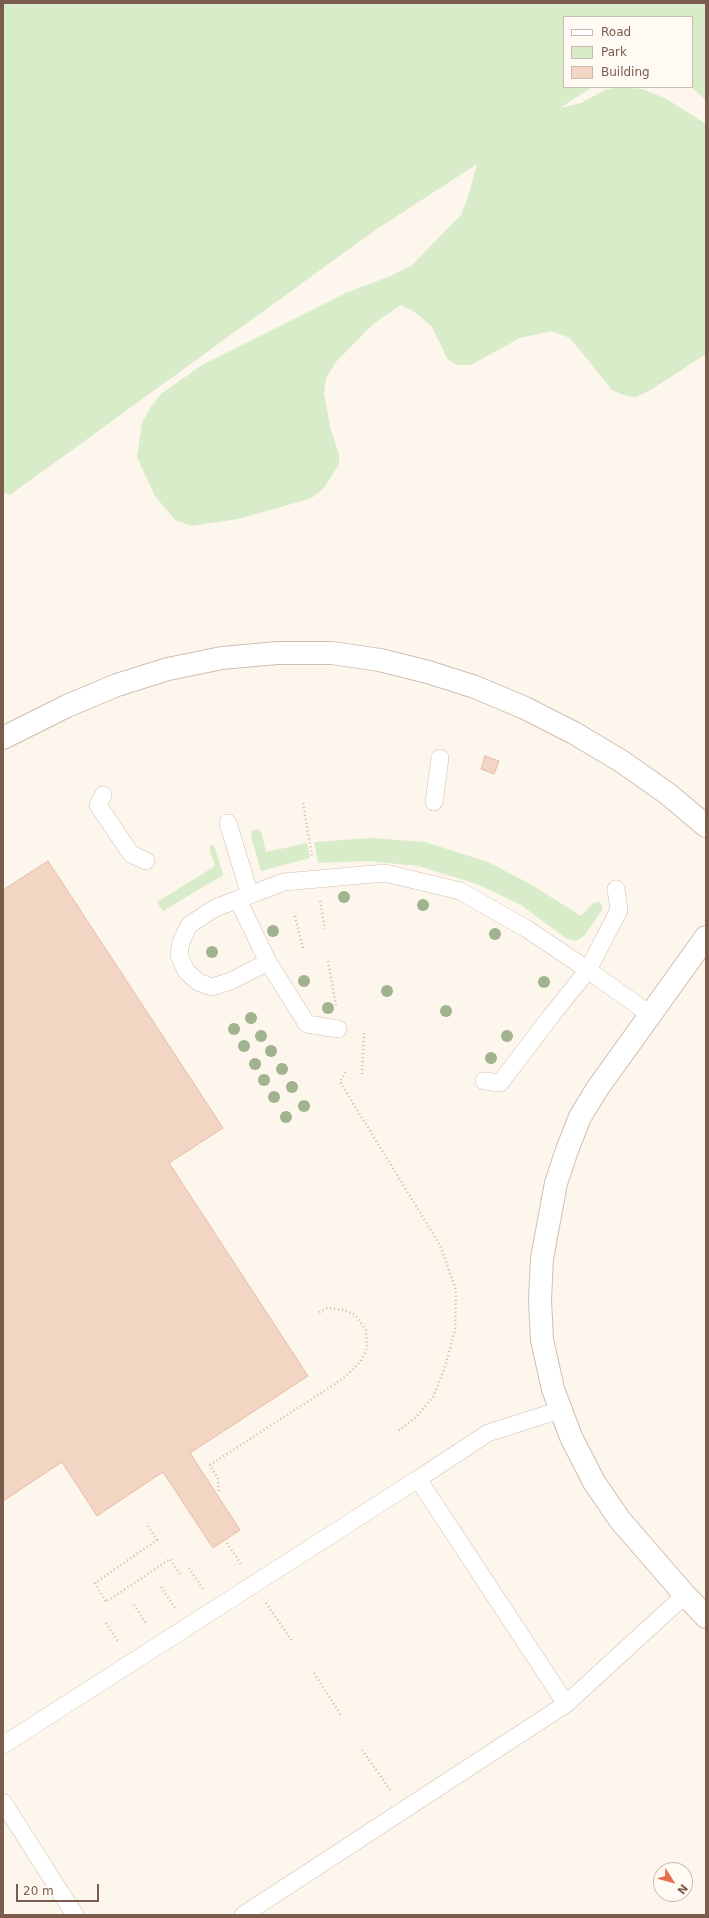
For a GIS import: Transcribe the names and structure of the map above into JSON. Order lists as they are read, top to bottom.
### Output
{
  "legend": ["Road", "Park", "Building"],
  "scale_bar": "20 m",
  "north": "bottom right"
}
